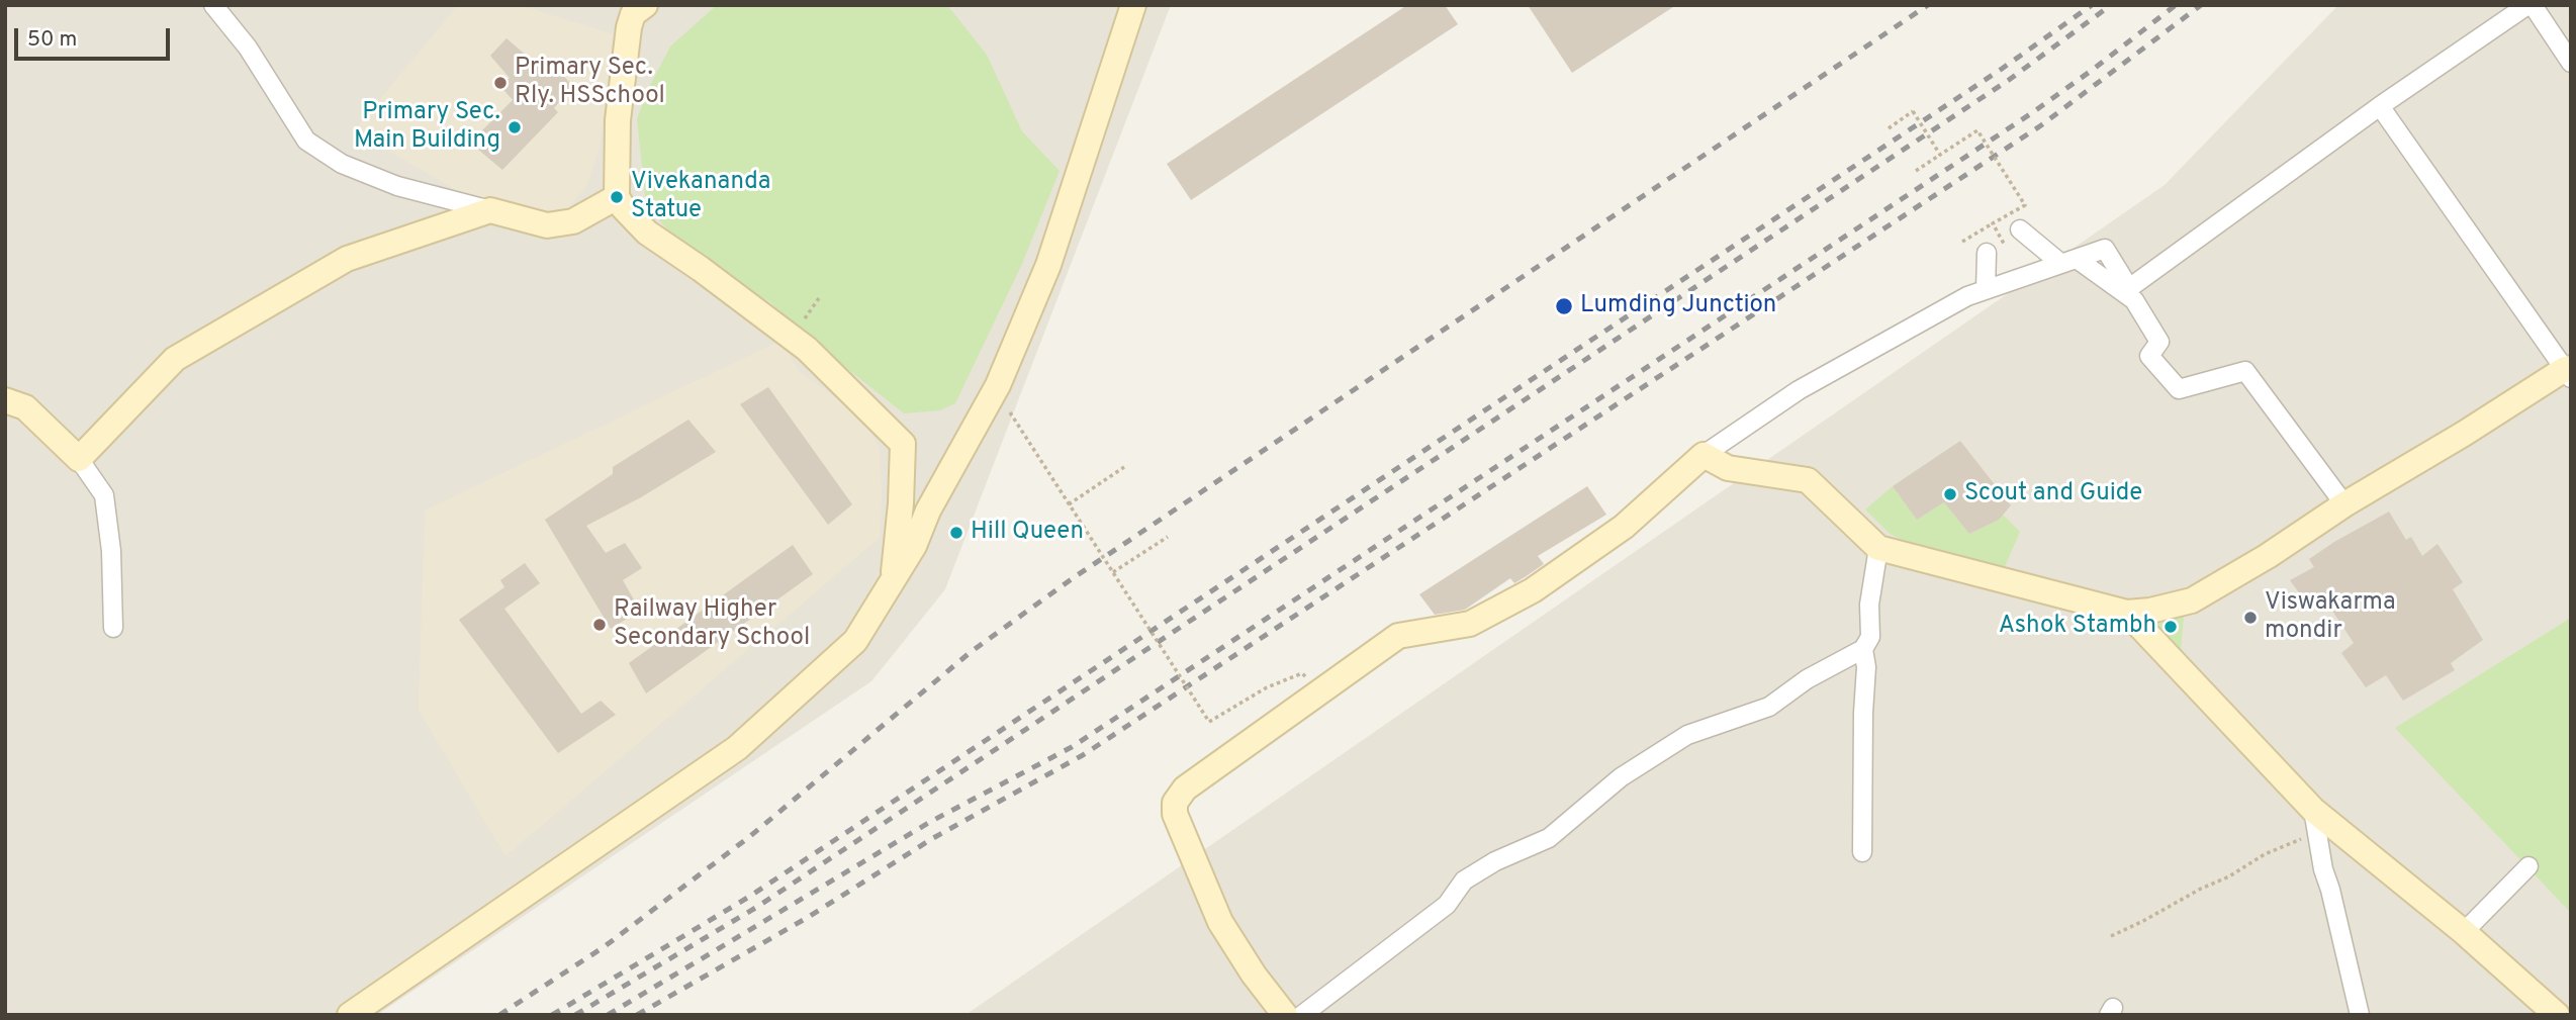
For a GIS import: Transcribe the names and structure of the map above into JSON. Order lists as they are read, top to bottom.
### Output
{
  "places": [
    "Primary Sec. Rly. HSSchool",
    "Primary Sec. Main Building",
    "Vivekananda Statue",
    "Lumding Junction",
    "Scout and Guide",
    "Hill Queen",
    "Viswakarma mondir",
    "Railway Higher Secondary School",
    "Ashok Stambh"
  ],
  "scale_bar": "50 m"
}
